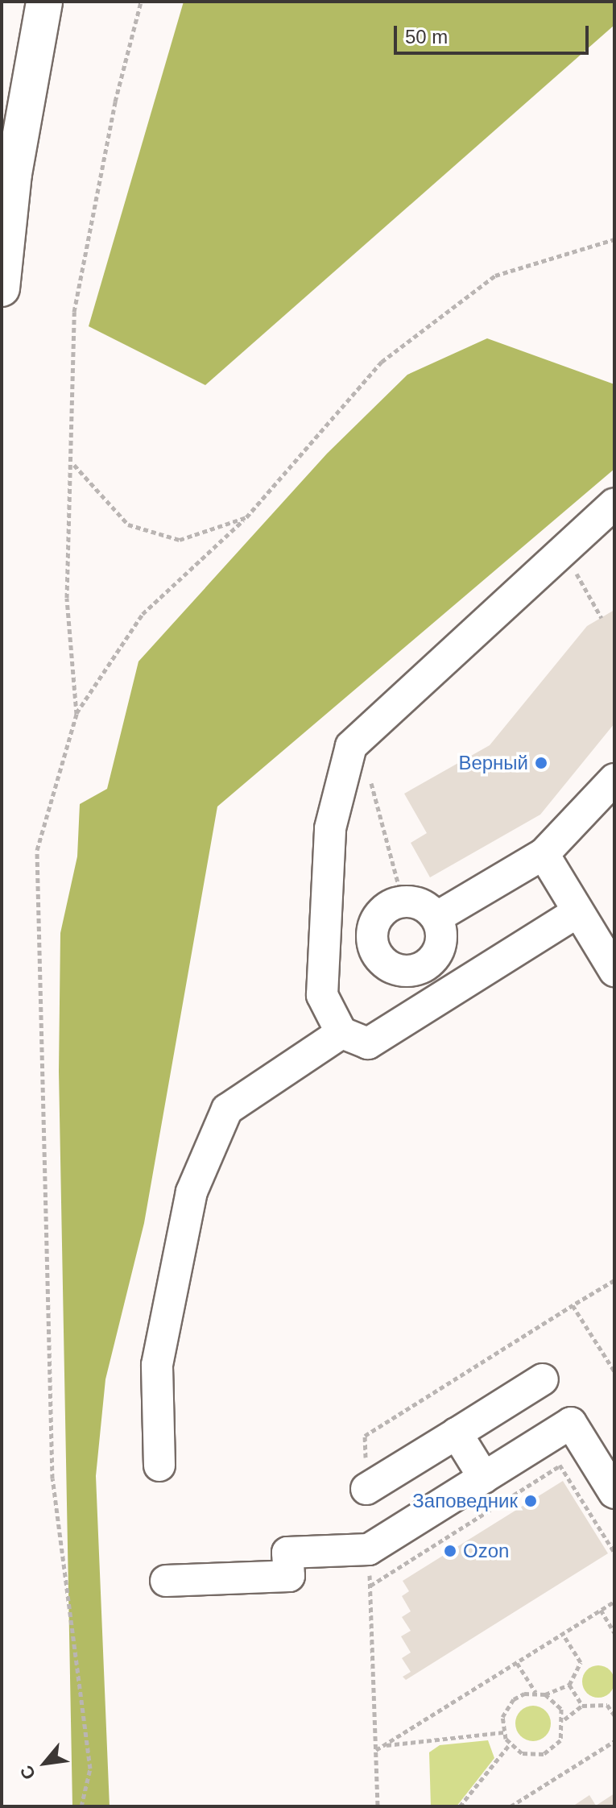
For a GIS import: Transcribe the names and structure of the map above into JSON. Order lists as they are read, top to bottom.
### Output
{
  "places": ["Верный", "Заповедник", "Ozon"],
  "scale_bar": "50 m",
  "north": "bottom left"
}
